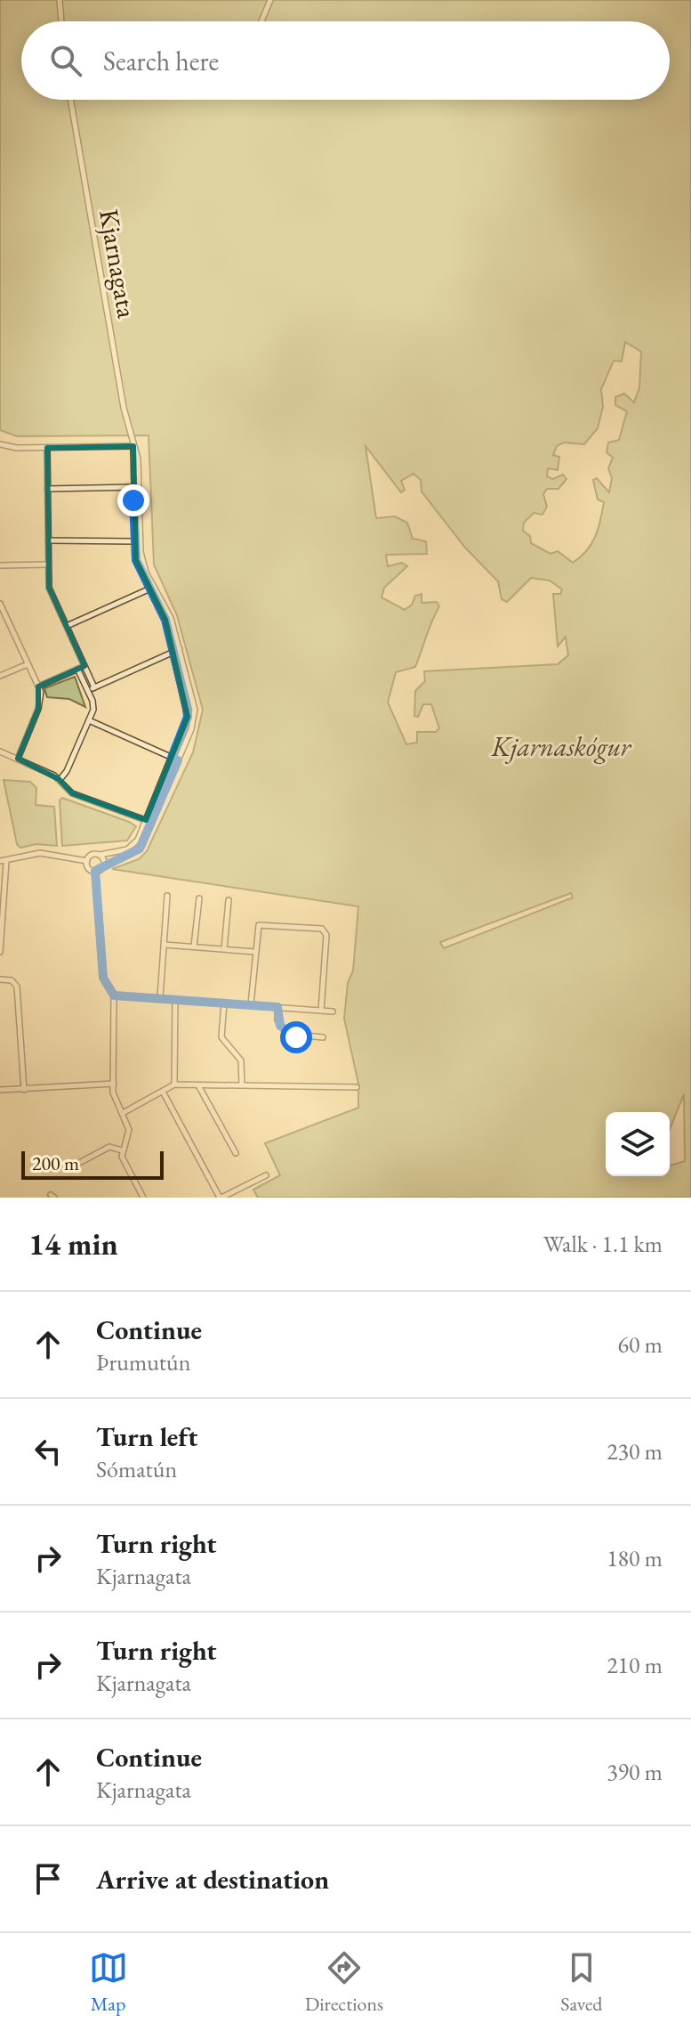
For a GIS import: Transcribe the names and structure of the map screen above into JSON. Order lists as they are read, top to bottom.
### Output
{
  "streets": {
    "street": ["Kjarnagata"]
  },
  "parks": ["Kjarnaskógur"],
  "scale_bar": "200 m",
  "page": {
    "search": "Search here",
    "scale": "200 m",
    "heading": ["14 min", "Walk · 1.1 km"],
    "list": [
      ["Continue", "Þrumutún", "60 m"],
      ["Turn left", "Sómatún", "230 m"],
      ["Turn right", "Kjarnagata", "180 m"],
      ["Turn right", "Kjarnagata", "210 m"],
      ["Continue", "Kjarnagata", "390 m"],
      "Arrive at destination"
    ],
    "nav": ["Map", "Directions", "Saved"]
  }
}
